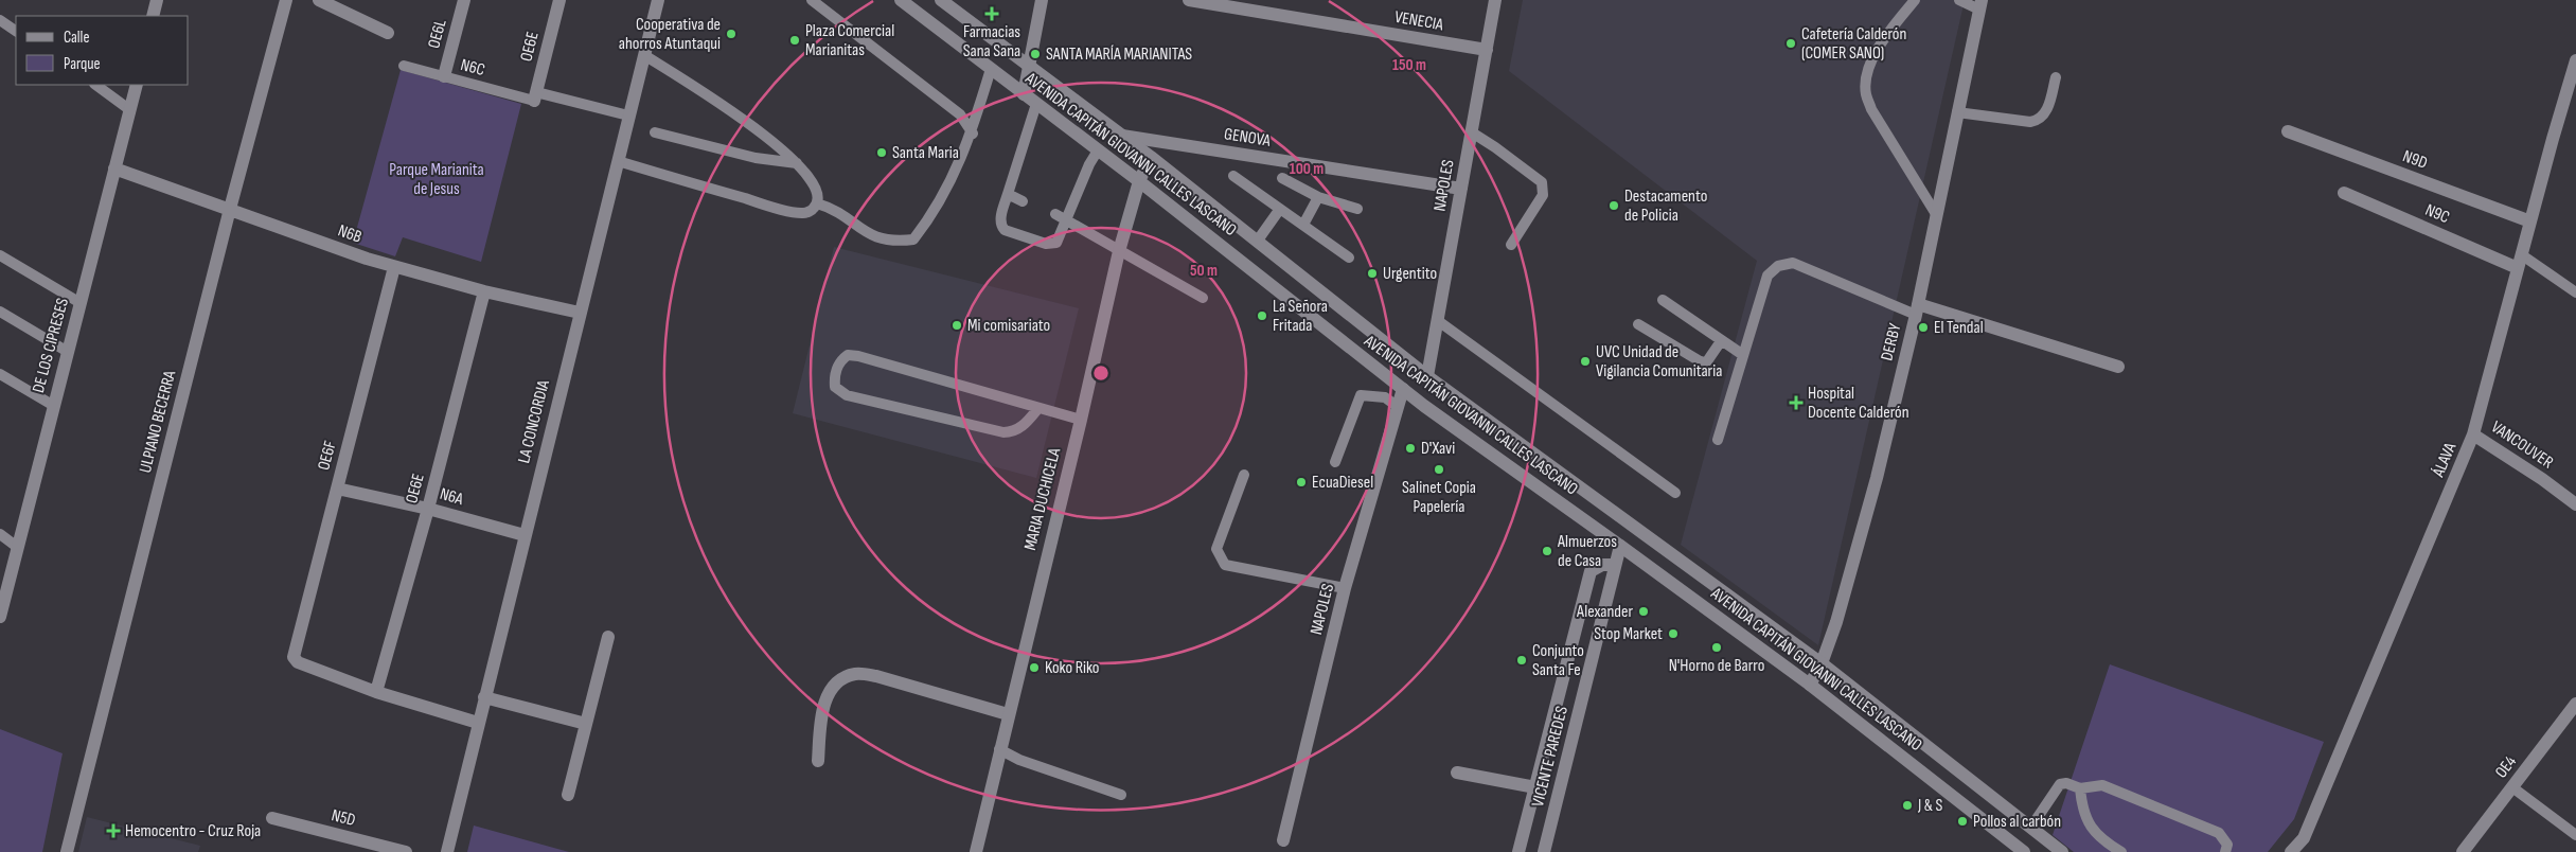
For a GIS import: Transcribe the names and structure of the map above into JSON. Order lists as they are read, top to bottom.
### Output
{
  "streets": {
    "street": [
      "VENECIA",
      "OE6L",
      "OE6E",
      "GENOVA",
      "AVENIDA CAPITÁN GIOVANNI CALLES LASCANO",
      "N9D",
      "NAPOLES",
      "N9C",
      "N6B",
      "DERBY",
      "DE LOS CIPRESES",
      "ULPIANO BECERRA",
      "LA CONCORDIA",
      "VANCOUVER",
      "OE6F",
      "ÁLAVA",
      "N6A",
      "MARIA DUCHICELA",
      "VICENTE PAREDES",
      "OE4",
      "N5D"
    ],
    "lane": ["N6C"]
  },
  "crossings": [
    ["VENECIA", "NAPOLES"],
    ["OE6L", "N6C"],
    ["OE6E", "N6C"],
    ["OE6E", "N6B"],
    ["OE6E", "OE6F"],
    ["OE6E", "N6A"],
    ["N6C", "LA CONCORDIA"],
    ["GENOVA", "AVENIDA CAPITÁN GIOVANNI CALLES LASCANO"],
    ["GENOVA", "NAPOLES"],
    ["AVENIDA CAPITÁN GIOVANNI CALLES LASCANO", "NAPOLES"],
    ["AVENIDA CAPITÁN GIOVANNI CALLES LASCANO", "DERBY"],
    ["AVENIDA CAPITÁN GIOVANNI CALLES LASCANO", "MARIA DUCHICELA"],
    ["AVENIDA CAPITÁN GIOVANNI CALLES LASCANO", "VICENTE PAREDES"],
    ["N9D", "ÁLAVA"],
    ["N9C", "ÁLAVA"],
    ["N6B", "DE LOS CIPRESES"],
    ["N6B", "ULPIANO BECERRA"],
    ["N6B", "LA CONCORDIA"],
    ["N6B", "OE6F"],
    ["LA CONCORDIA", "N6A"],
    ["VANCOUVER", "ÁLAVA"],
    ["OE6F", "N6A"]
  ],
  "parks": ["Parque Marianita de Jesus"],
  "places": {
    "health": ["Farmacias Sana Sana", "Hospital Docente Calderón", "Hemocentro - Cruz Roja"],
    "other": [
      "Cooperativa de ahorros Atuntaqui",
      "Plaza Comercial Marianitas",
      "Cafetería Calderón (COMER SANO)",
      "SANTA MARÍA MARIANITAS",
      "Santa Maria",
      "Destacamento de Policia",
      "Urgentito",
      "La Señora Fritada",
      "Mi comisariato",
      "El Tendal",
      "UVC Unidad de Vigilancia Comunitaria",
      "D'Xavi",
      "Salinet Copia Papelería",
      "EcuaDiesel",
      "Almuerzos de Casa",
      "Alexander",
      "Stop Market",
      "N'Horno de Barro",
      "Conjunto Santa Fe",
      "Koko Riko",
      "J & S",
      "Pollos al carbón"
    ]
  },
  "legend": ["Calle", "Parque"],
  "rings": ["150 m", "100 m", "50 m"]
}
